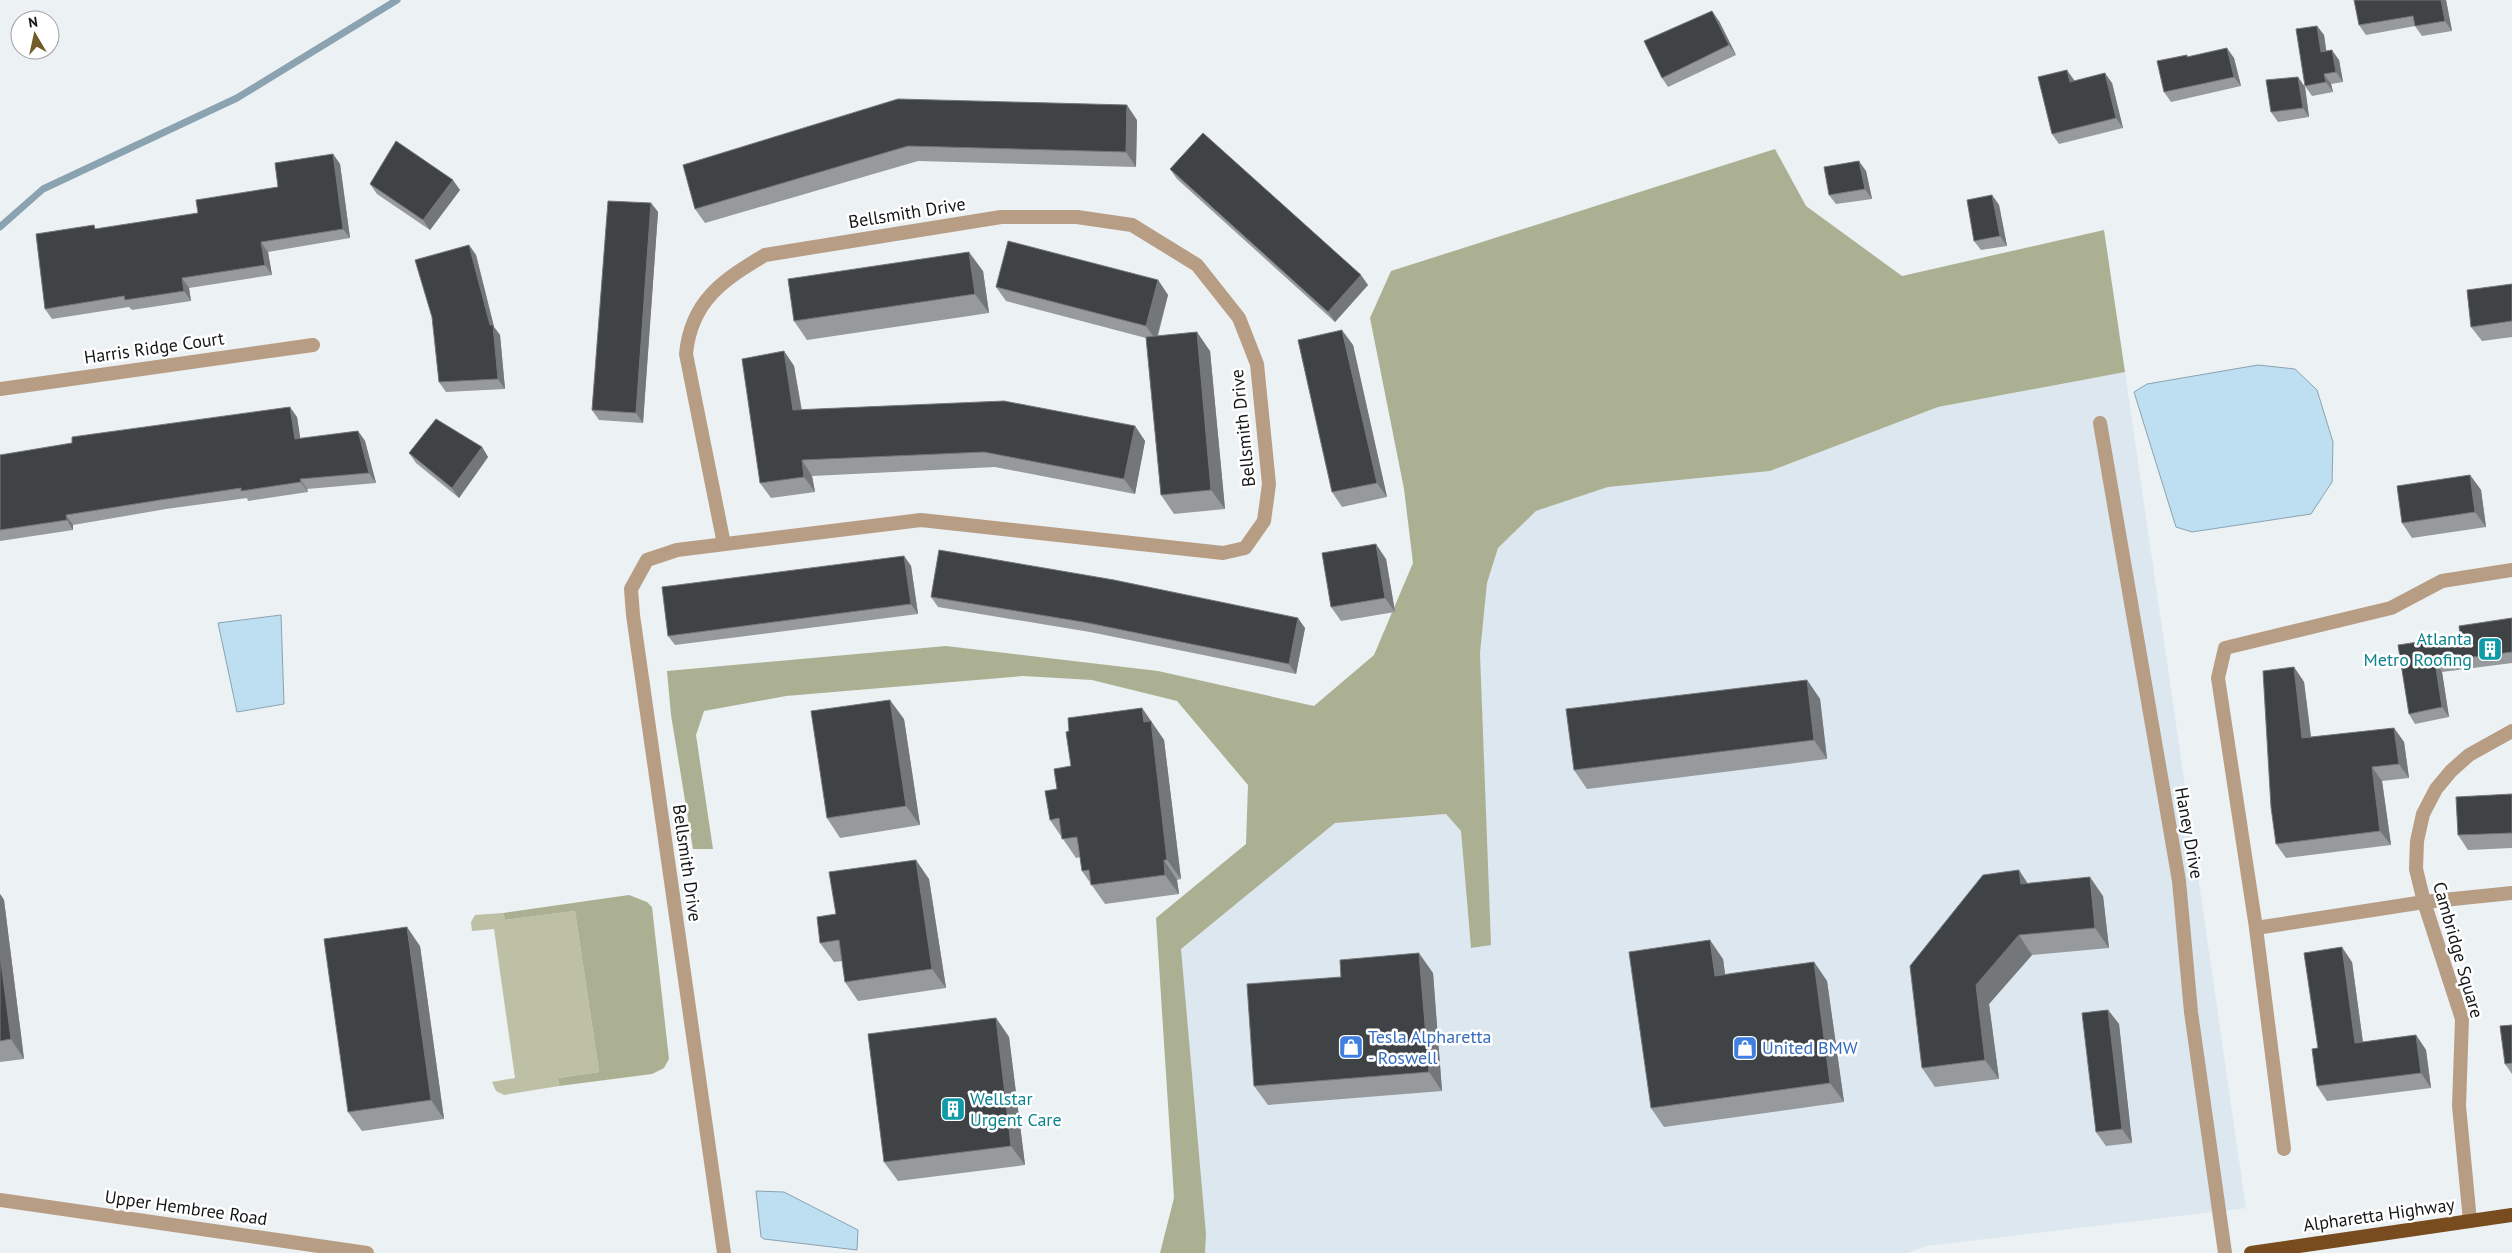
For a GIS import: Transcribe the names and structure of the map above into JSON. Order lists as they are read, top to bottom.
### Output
{
  "streets": {
    "highway": ["Alpharetta Highway"],
    "street": [
      "Bellsmith Drive",
      "Harris Ridge Court",
      "Haney Drive",
      "Cambridge Square",
      "Upper Hembree Road"
    ]
  },
  "crossings": [
    ["Cambridge Square", "Alpharetta Highway"]
  ],
  "places": {
    "building": ["Atlanta Metro Roofing", "Wellstar Urgent Care"],
    "shop": ["Tesla Alpharetta - Roswell", "United BMW"]
  },
  "north": "top"
}
